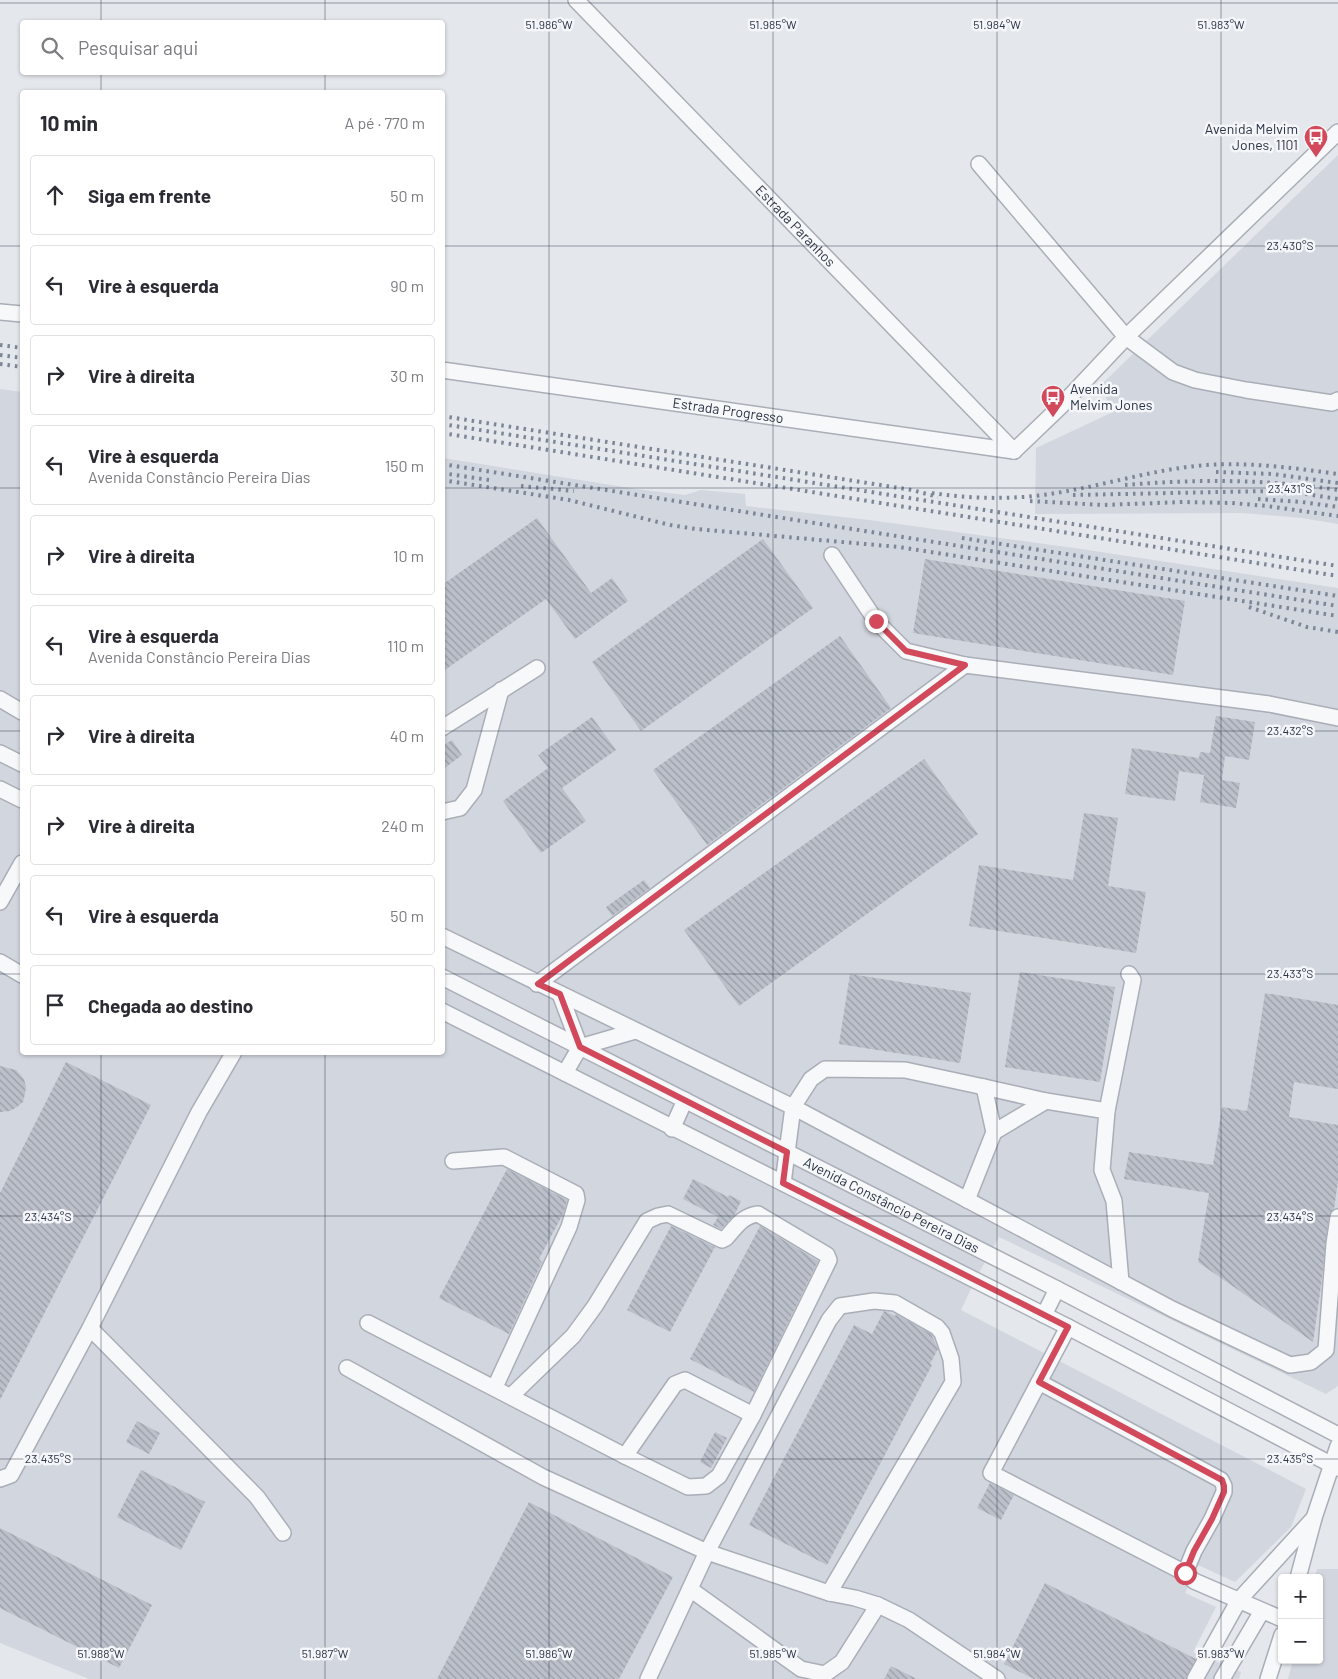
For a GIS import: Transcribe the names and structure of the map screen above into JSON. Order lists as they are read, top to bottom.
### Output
{
  "streets": {
    "street": ["Estrada Paranhos", "Estrada Progresso", "Avenida Constâncio Pereira Dias"]
  },
  "crossings": [
    ["Estrada Paranhos", "Estrada Progresso"]
  ],
  "places": {
    "bus stop": ["Avenida Melvim Jones, 1101", "Avenida Melvim Jones"]
  },
  "page": {
    "search": "Pesquisar aqui",
    "heading": ["10 min", "A pé · 770 m"],
    "list": [
      ["Siga em frente", "50 m"],
      ["Vire à esquerda", "90 m"],
      ["Vire à direita", "30 m"],
      ["Vire à esquerda", "Avenida Constâncio Pereira Dias", "150 m"],
      ["Vire à direita", "10 m"],
      ["Vire à esquerda", "Avenida Constâncio Pereira Dias", "110 m"],
      ["Vire à direita", "40 m"],
      ["Vire à direita", "240 m"],
      ["Vire à esquerda", "50 m"],
      "Chegada ao destino"
    ],
    "map_buttons": ["+", "−"]
  },
  "coordinates": [
    "51.986°W",
    "51.985°W",
    "51.984°W",
    "51.983°W",
    "23.430°S",
    "23.431°S",
    "23.432°S",
    "23.433°S",
    "23.434°S",
    "23.435°S",
    "51.988°W",
    "51.987°W"
  ]
}
